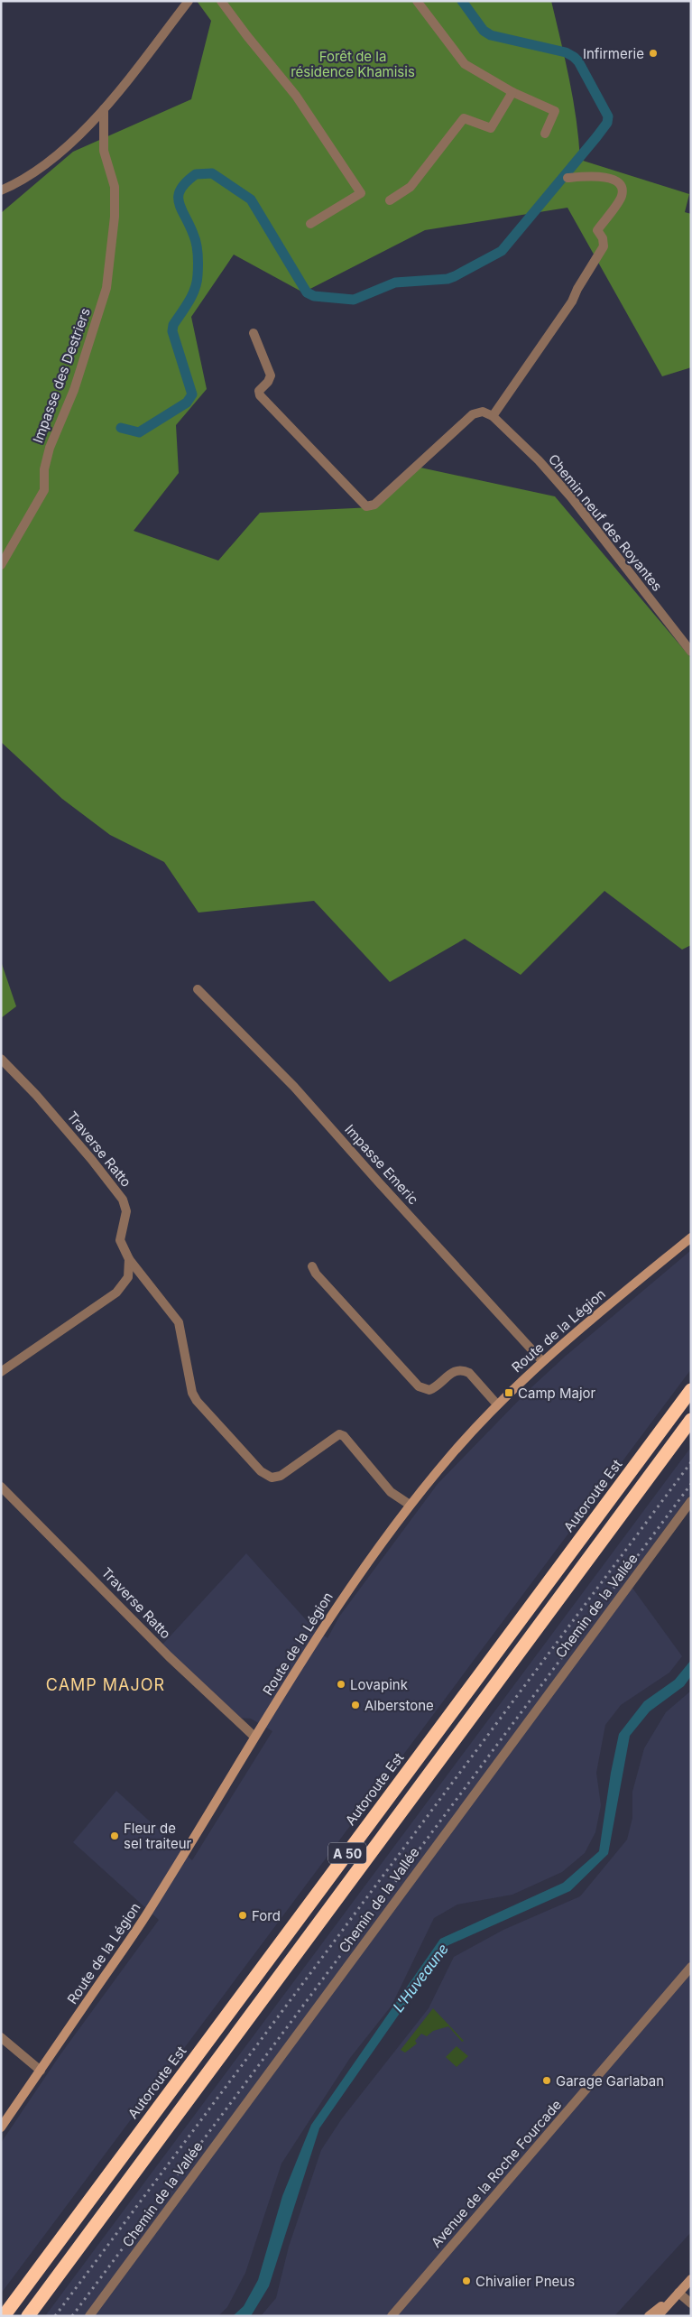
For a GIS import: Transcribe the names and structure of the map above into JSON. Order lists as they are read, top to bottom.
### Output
{
  "streets": {
    "highway": ["Autoroute Est", "A 50"],
    "main road": ["Route de la Légion"],
    "street": [
      "Impasse des Destriers",
      "Chemin neuf des Royantes",
      "Traverse Ratto",
      "Impasse Emeric",
      "Chemin de la Vallée",
      "Avenue de la Roche Fourcade"
    ]
  },
  "crossings": [
    ["Traverse Ratto", "Route de la Légion"],
    ["Impasse Emeric", "Route de la Légion"]
  ],
  "districts": ["CAMP MAJOR"],
  "water": ["L'Huveaune"],
  "parks": ["Forêt de la résidence Khamisis"],
  "places": {
    "other": [
      "Infirmerie",
      "Lovapink",
      "Alberstone",
      "Fleur de sel traiteur",
      "Ford",
      "Garage Garlaban",
      "Chivalier Pneus"
    ],
    "transit": ["Camp Major"]
  }
}
